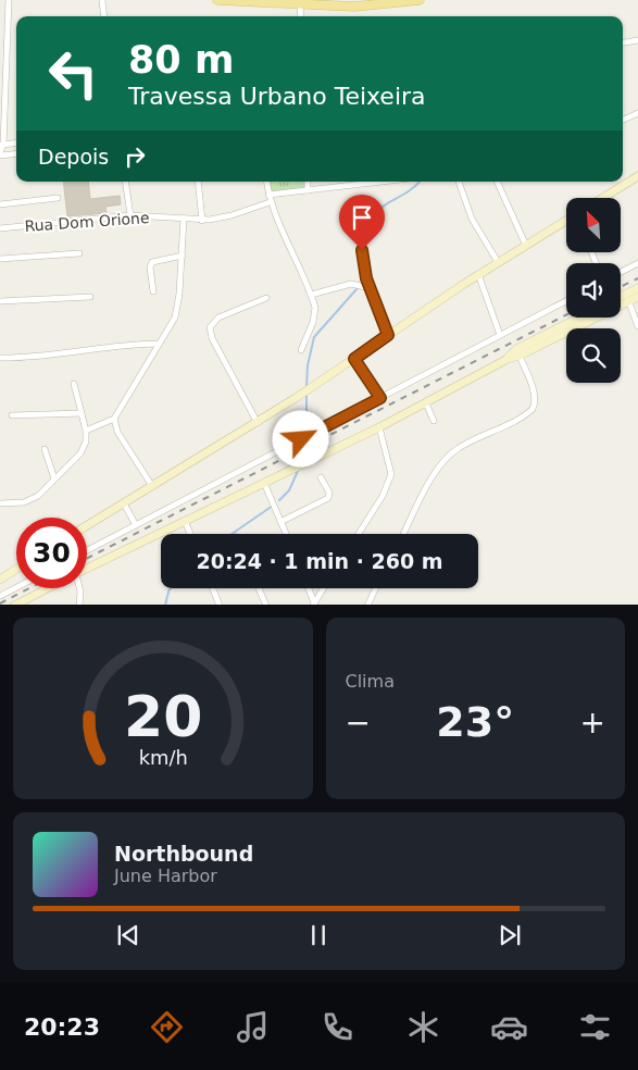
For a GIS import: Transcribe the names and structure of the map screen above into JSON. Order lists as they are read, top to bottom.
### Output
{
  "streets": {
    "street": ["Rua Dom Orione"]
  },
  "north": "top left",
  "page": {
    "turn": ["80 m", "Travessa Urbano Teixeira"],
    "then": "Depois",
    "limit": "30",
    "trip": "20:24 · 1 min · 260 m",
    "tile": "Clima",
    "heat": ["−", "23°", "+"],
    "song": ["Northbound", "June Harbor"],
    "tabs": "20:23",
    "gauge": ["20", "km/h"]
  }
}
